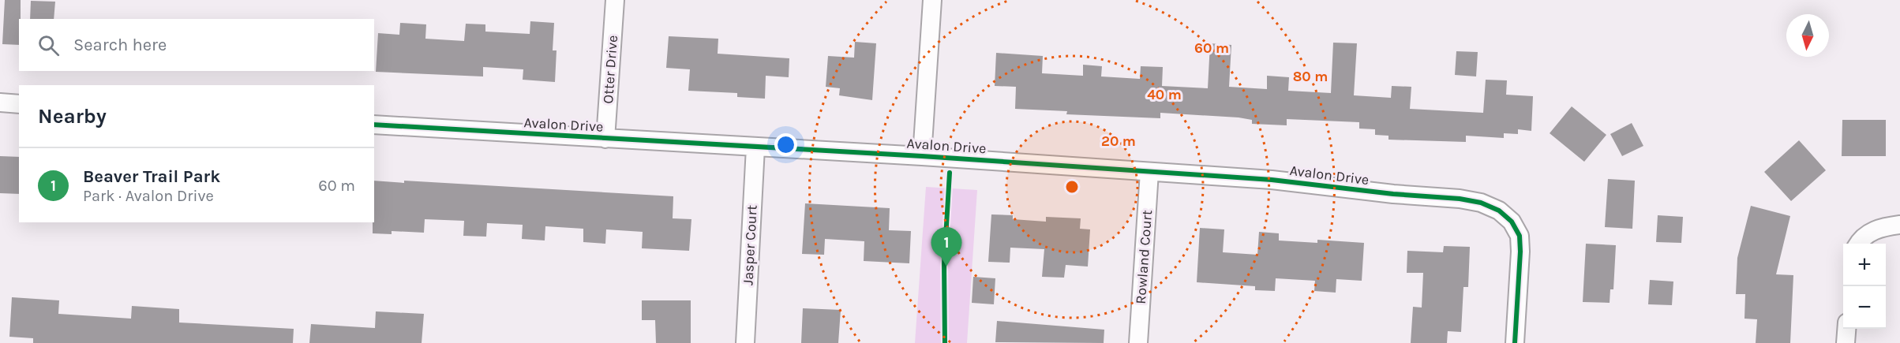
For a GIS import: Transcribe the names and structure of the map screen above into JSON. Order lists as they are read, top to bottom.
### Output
{
  "streets": {
    "street": [
      "Otter Drive",
      "Avalon Drive",
      "Jasper Court",
      "Rowland Court"
    ]
  },
  "crossings": [
    ["Otter Drive", "Avalon Drive"],
    ["Avalon Drive", "Jasper Court"],
    ["Avalon Drive", "Rowland Court"]
  ],
  "north": "bottom",
  "page": {
    "search": "Search here",
    "heading": "Nearby",
    "list": [
      {
        "mark": "1",
        "name": "Beaver Trail Park",
        "note": "Park · Avalon Drive",
        "value": "60 m"
      }
    ],
    "pins": "1",
    "map_buttons": ["+", "−"]
  },
  "rings": [
    "60 m",
    "80 m",
    "40 m",
    "20 m"
  ]
}
